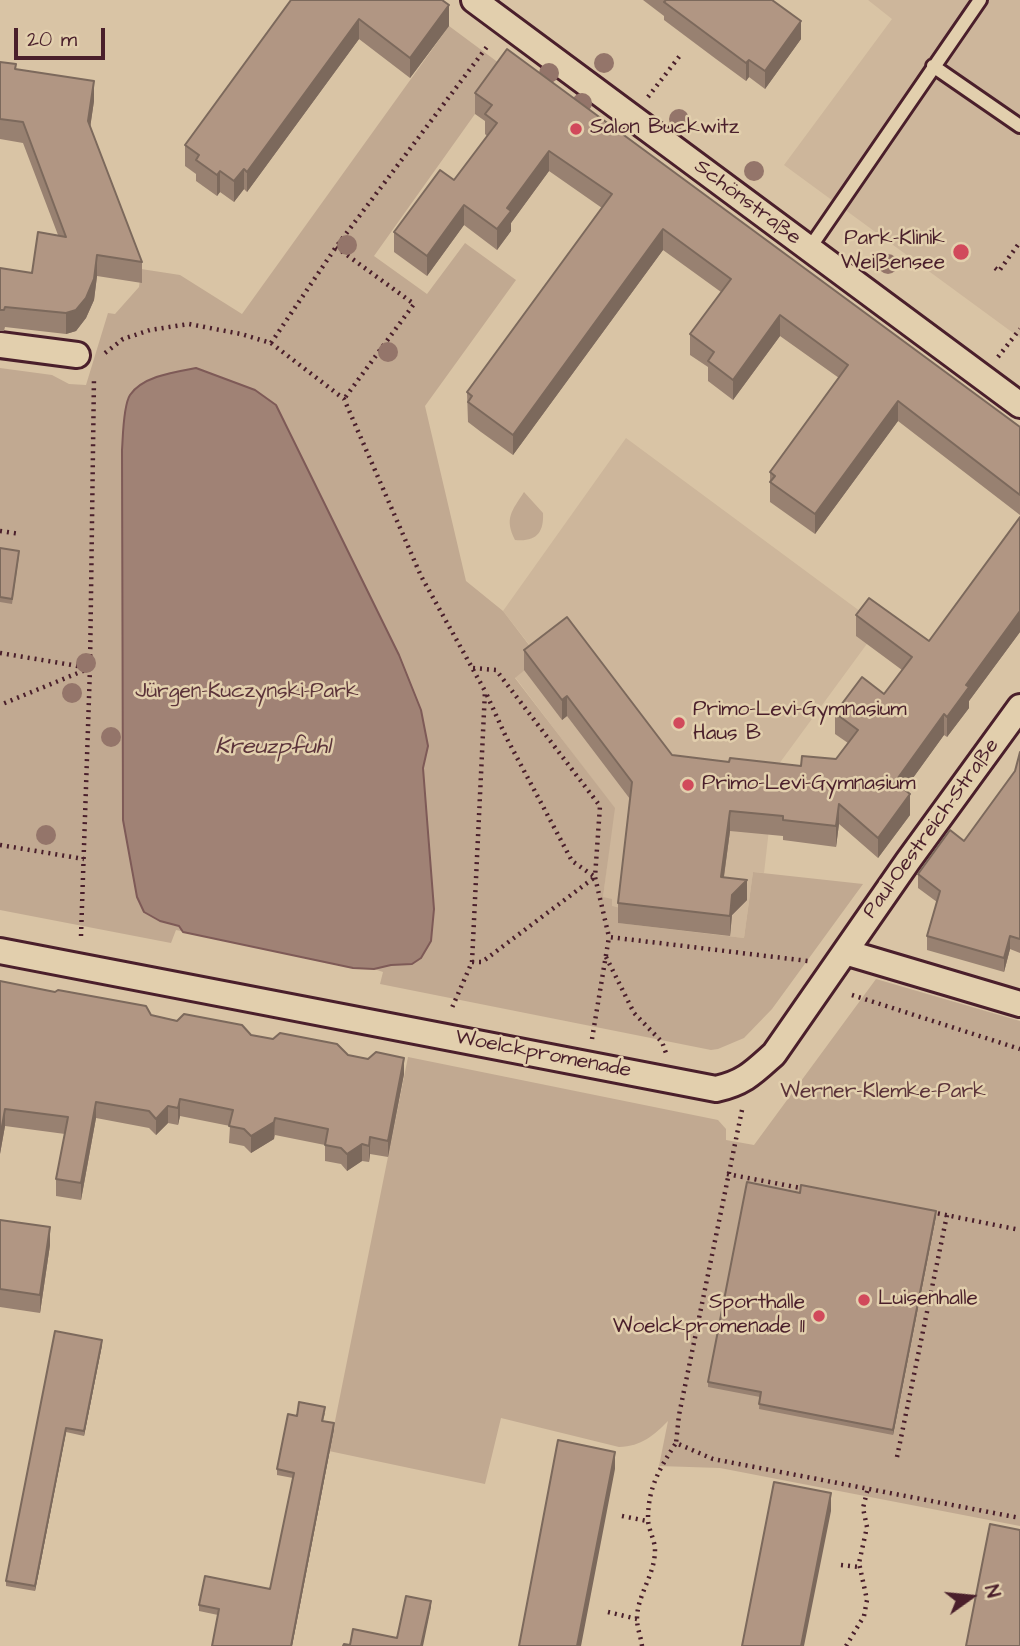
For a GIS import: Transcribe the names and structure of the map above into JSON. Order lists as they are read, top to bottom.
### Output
{
  "streets": {
    "street": ["Schönstraße", "Paul-Oestreich-Straße", "Woelckpromenade"]
  },
  "crossings": [
    ["Paul-Oestreich-Straße", "Woelckpromenade"]
  ],
  "water": ["Kreuzpfuhl"],
  "parks": ["Jürgen-Kuczynski-Park", "Werner-Klemke-Park"],
  "places": [
    "Salon Buckwitz",
    "Park-Klinik Weißensee",
    "Primo-Levi-Gymnasium Haus B",
    "Primo-Levi-Gymnasium",
    "Luisenhalle",
    "Sporthalle Woelckpromenade 11"
  ],
  "scale_bar": "20 m",
  "north": "right"
}
